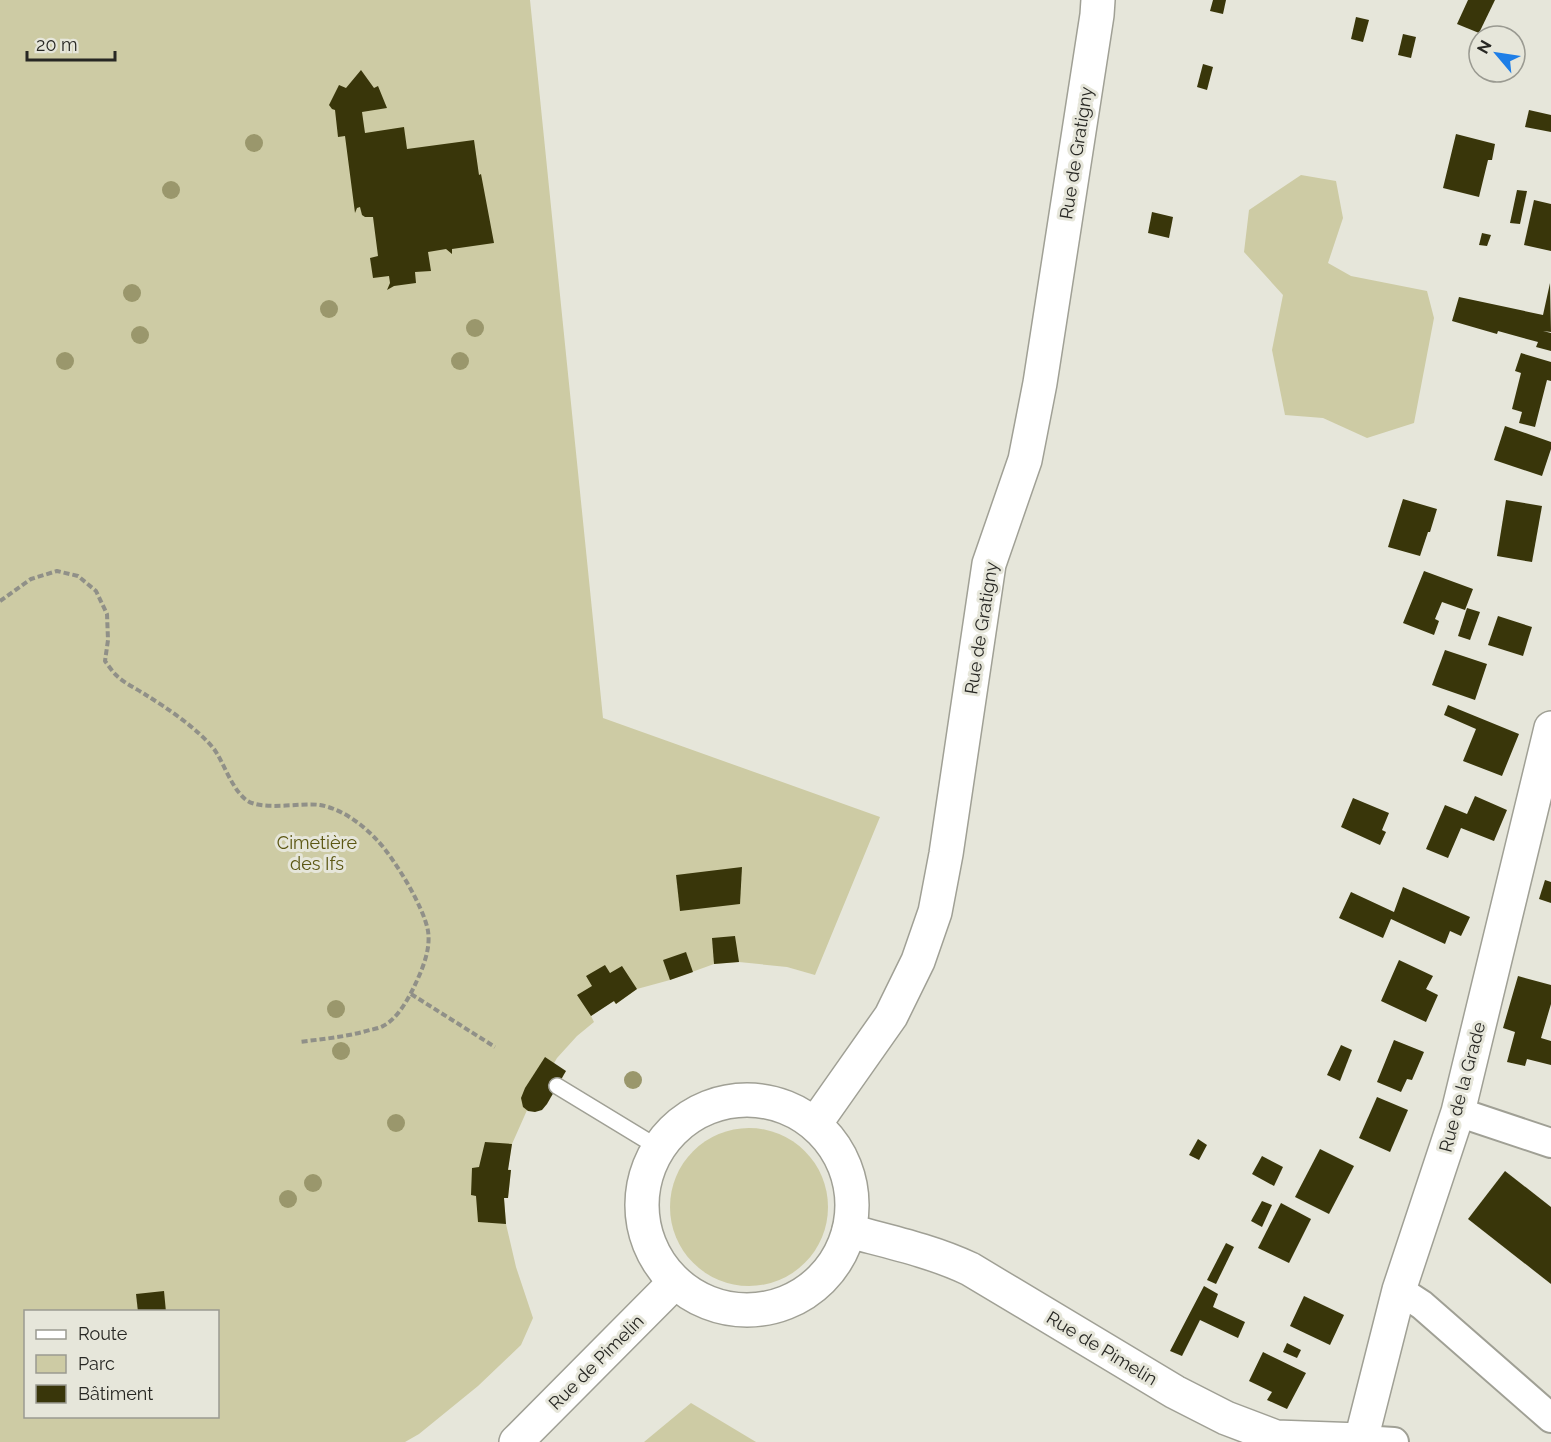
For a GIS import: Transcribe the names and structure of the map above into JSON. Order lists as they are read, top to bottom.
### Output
{
  "streets": {
    "street": ["Rue de Gratigny", "Rue de la Grade", "Rue de Pimelin"]
  },
  "crossings": [
    ["Rue de Gratigny", "Rue de Pimelin"],
    ["Rue de la Grade", "Rue de Pimelin"]
  ],
  "parks": ["Cimetière des Ifs"],
  "legend": ["Route", "Parc", "Bâtiment"],
  "scale_bar": "20 m",
  "north": "top left"
}
